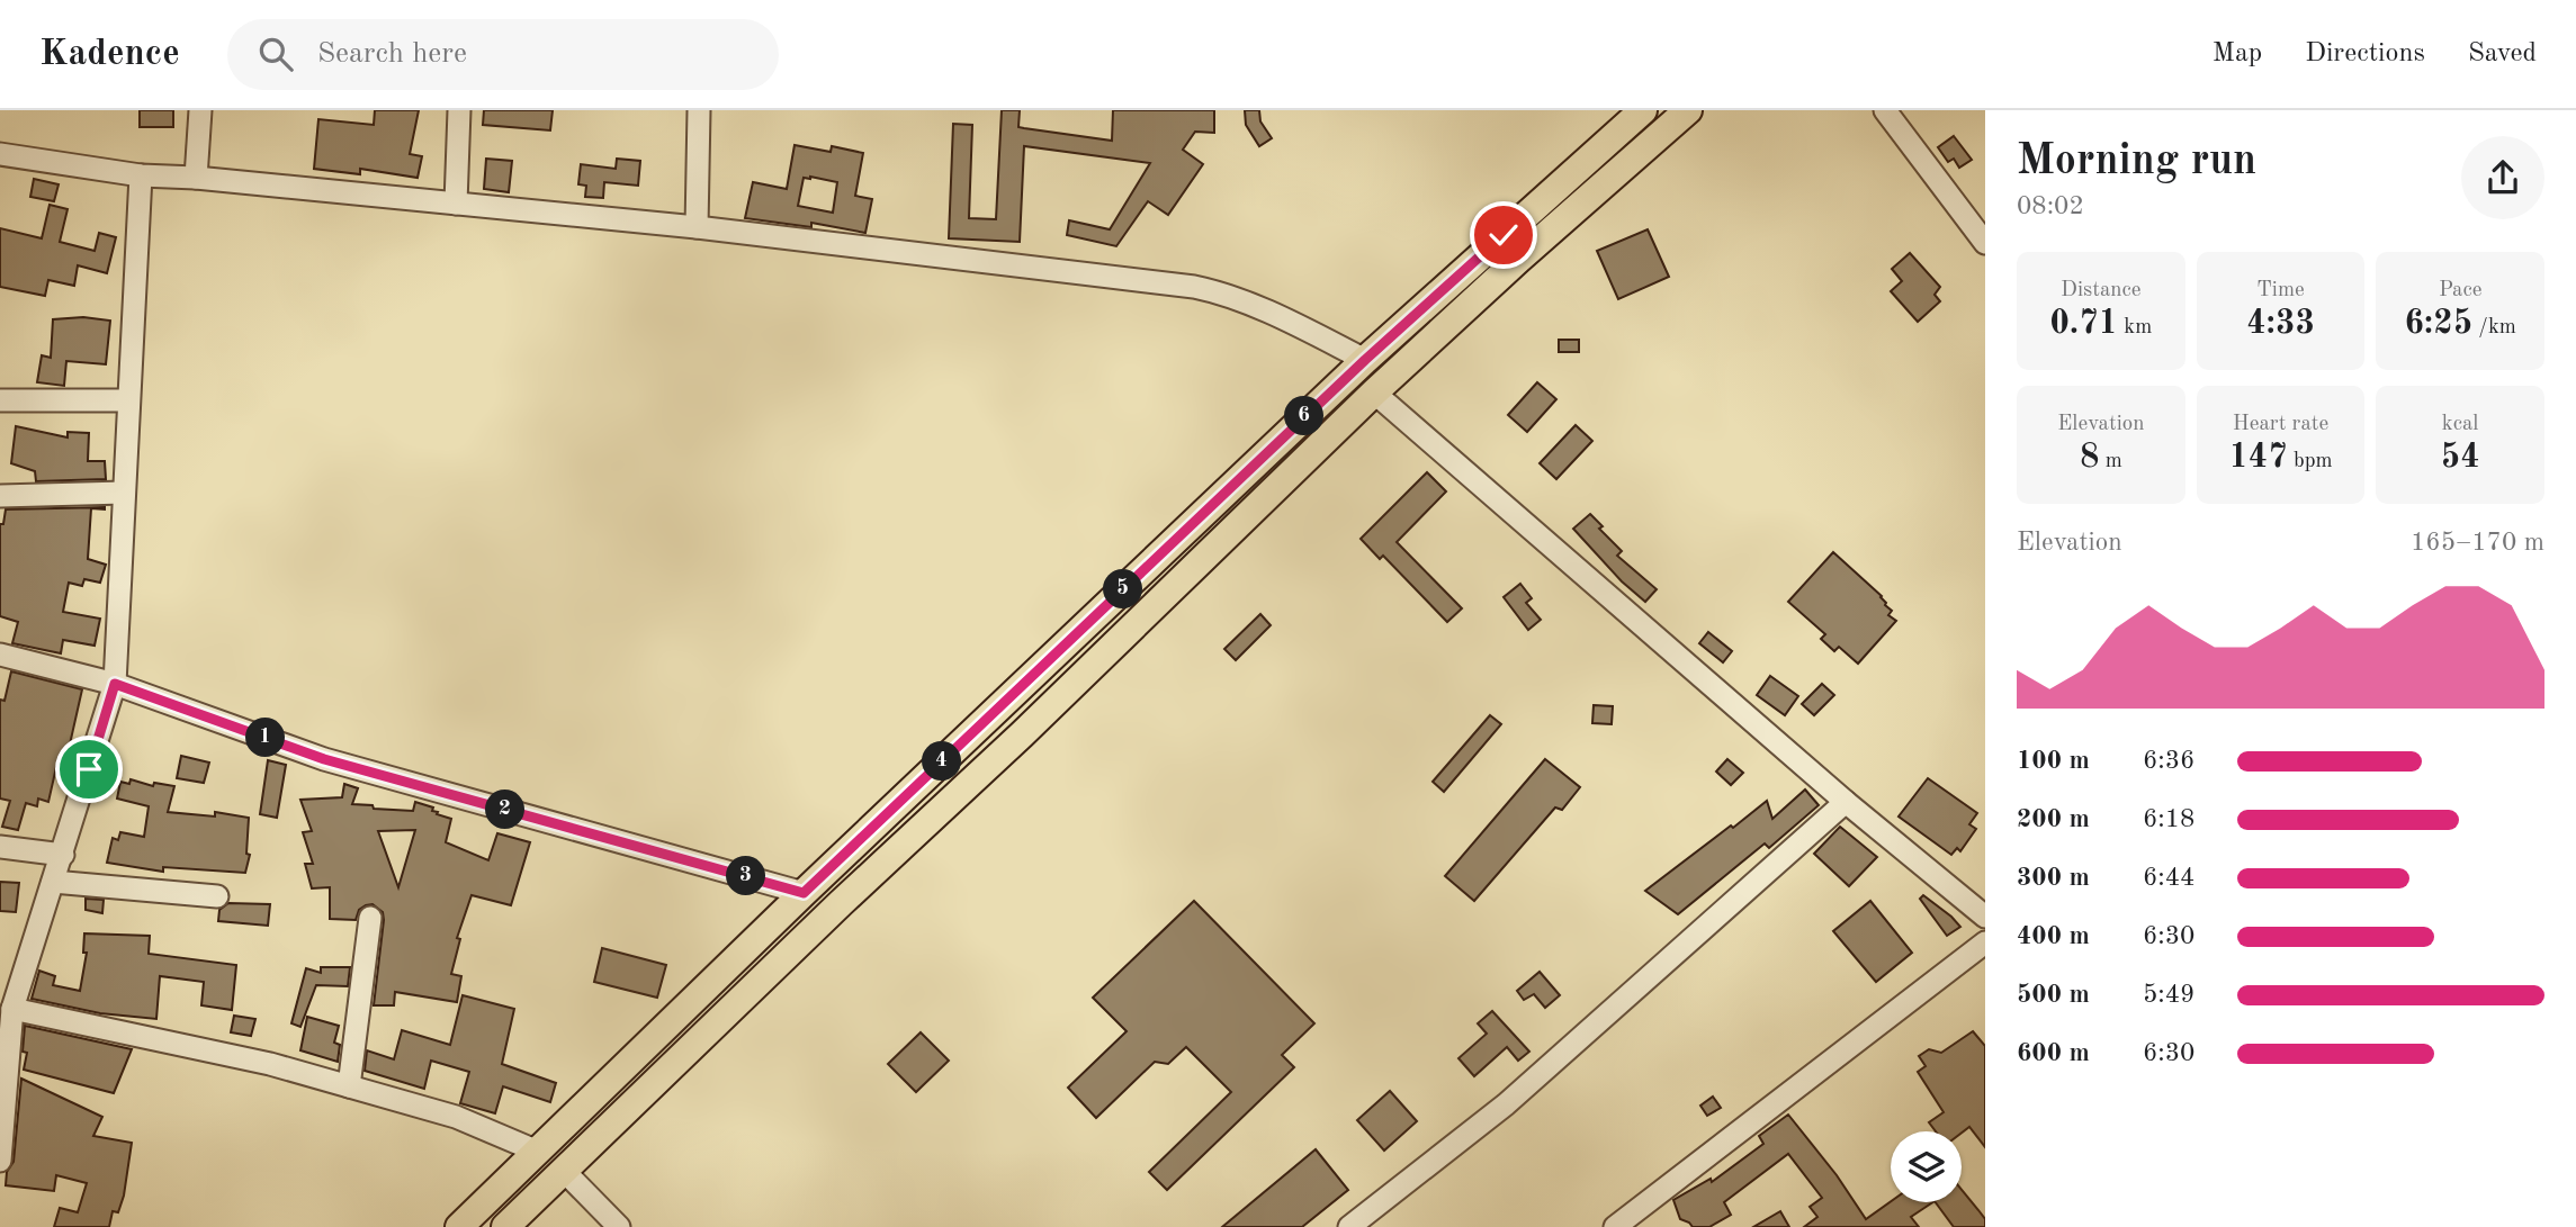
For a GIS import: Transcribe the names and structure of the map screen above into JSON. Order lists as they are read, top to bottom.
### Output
{
  "page": {
    "header": "Kadence",
    "search": "Search here",
    "nav": ["Map", "Directions", "Saved"],
    "heading": ["Morning run", "08:02"],
    "stats": [
      ["Distance", "0.71 km"],
      ["Time", "4:33"],
      ["Pace", "6:25 /km"],
      ["Elevation", "8 m"],
      ["Heart rate", "147 bpm"],
      ["kcal", "54"]
    ],
    "pins": [
      "6",
      "5",
      "1",
      "4",
      "2",
      "3"
    ],
    "chart": ["Elevation", "165–170 m"],
    "list": [
      {
        "name": "100 m",
        "note": "6:36"
      },
      {
        "name": "200 m",
        "note": "6:18"
      },
      {
        "name": "300 m",
        "note": "6:44"
      },
      {
        "name": "400 m",
        "note": "6:30"
      },
      {
        "name": "500 m",
        "note": "5:49"
      },
      {
        "name": "600 m",
        "note": "6:30"
      }
    ]
  }
}
